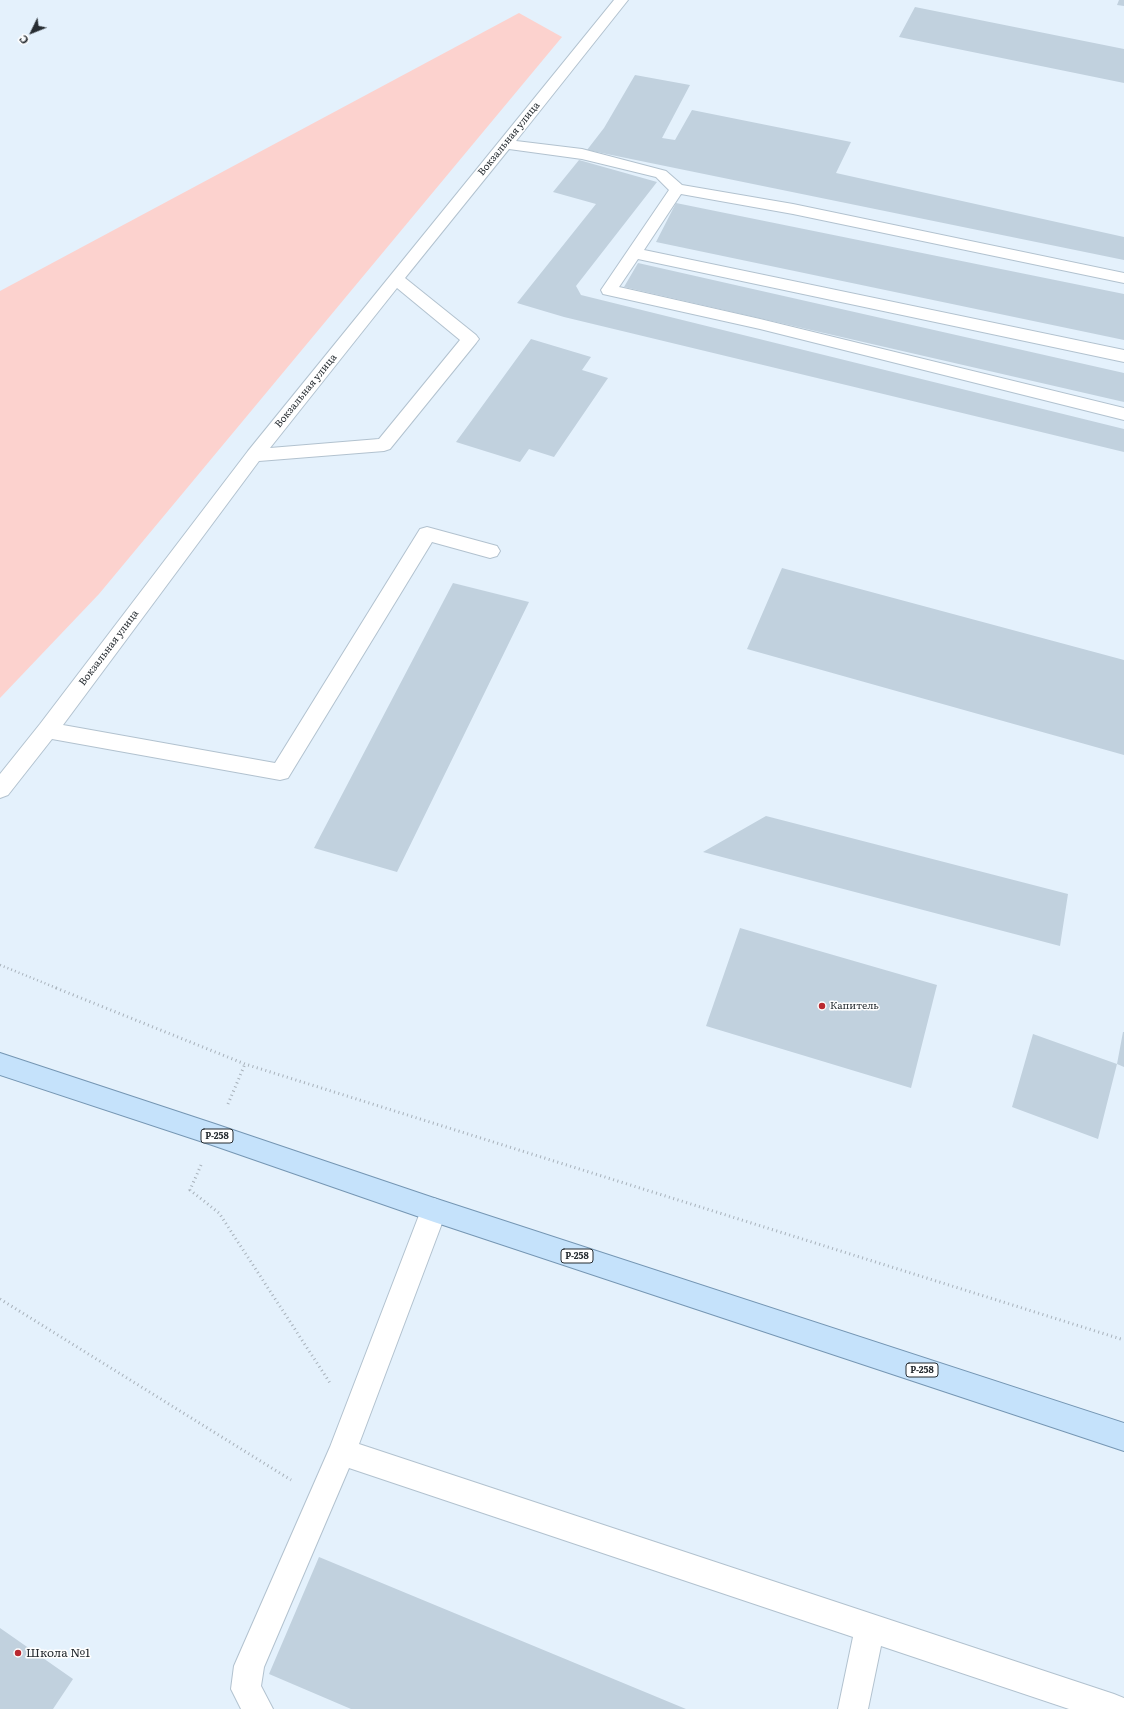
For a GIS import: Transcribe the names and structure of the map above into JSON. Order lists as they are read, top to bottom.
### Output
{
  "streets": {
    "main road": ["Р-258"],
    "street": ["Вокзальная улица"]
  },
  "places": ["Капитель", "Школа №1"],
  "north": "bottom left"
}
